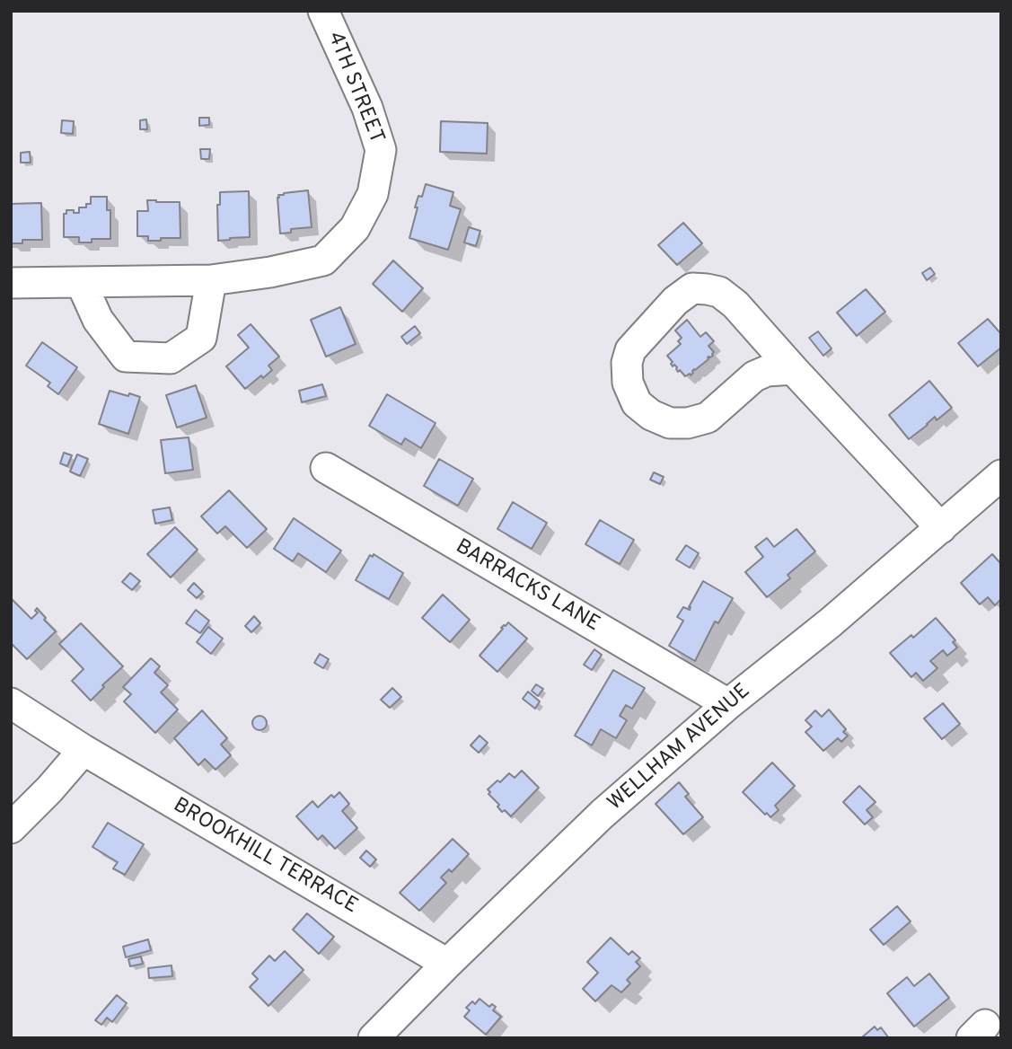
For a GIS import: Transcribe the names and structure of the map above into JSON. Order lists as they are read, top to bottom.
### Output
{
  "streets": {
    "street": [
      "4TH STREET",
      "BARRACKS LANE",
      "WELLHAM AVENUE",
      "BROOKHILL TERRACE"
    ]
  },
  "crossings": [
    ["BARRACKS LANE", "WELLHAM AVENUE"],
    ["WELLHAM AVENUE", "BROOKHILL TERRACE"]
  ]
}
